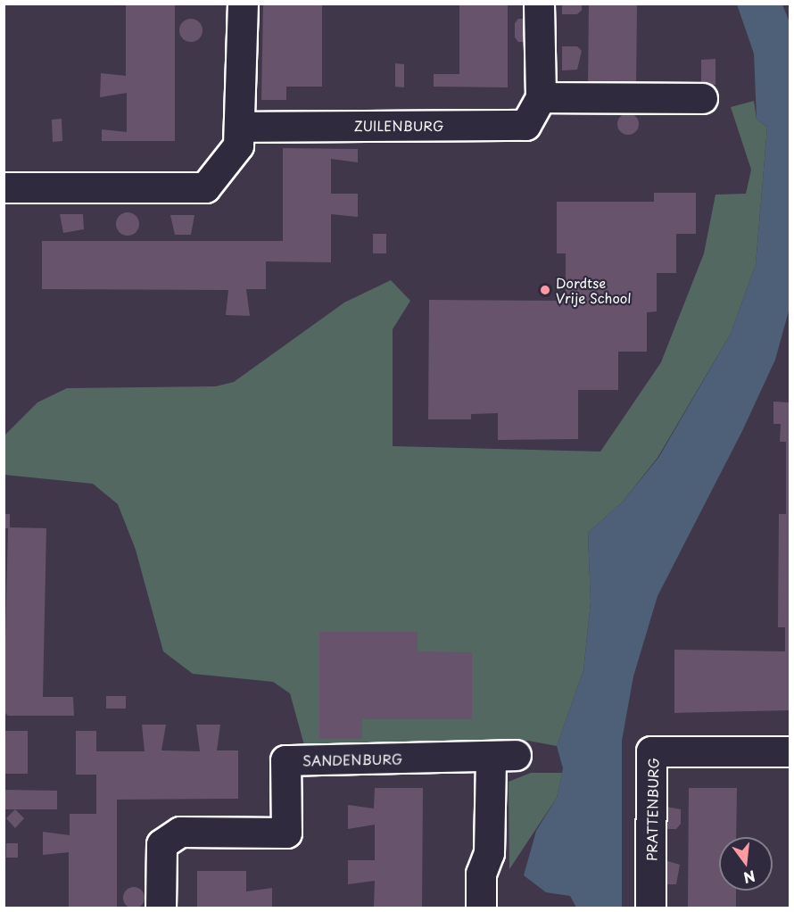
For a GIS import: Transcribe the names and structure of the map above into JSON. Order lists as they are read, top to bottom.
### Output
{
  "streets": {
    "street": ["ZUILENBURG", "SANDENBURG", "PRATTENBURG"]
  },
  "places": ["Dordtse Vrije School"],
  "north": "bottom"
}
